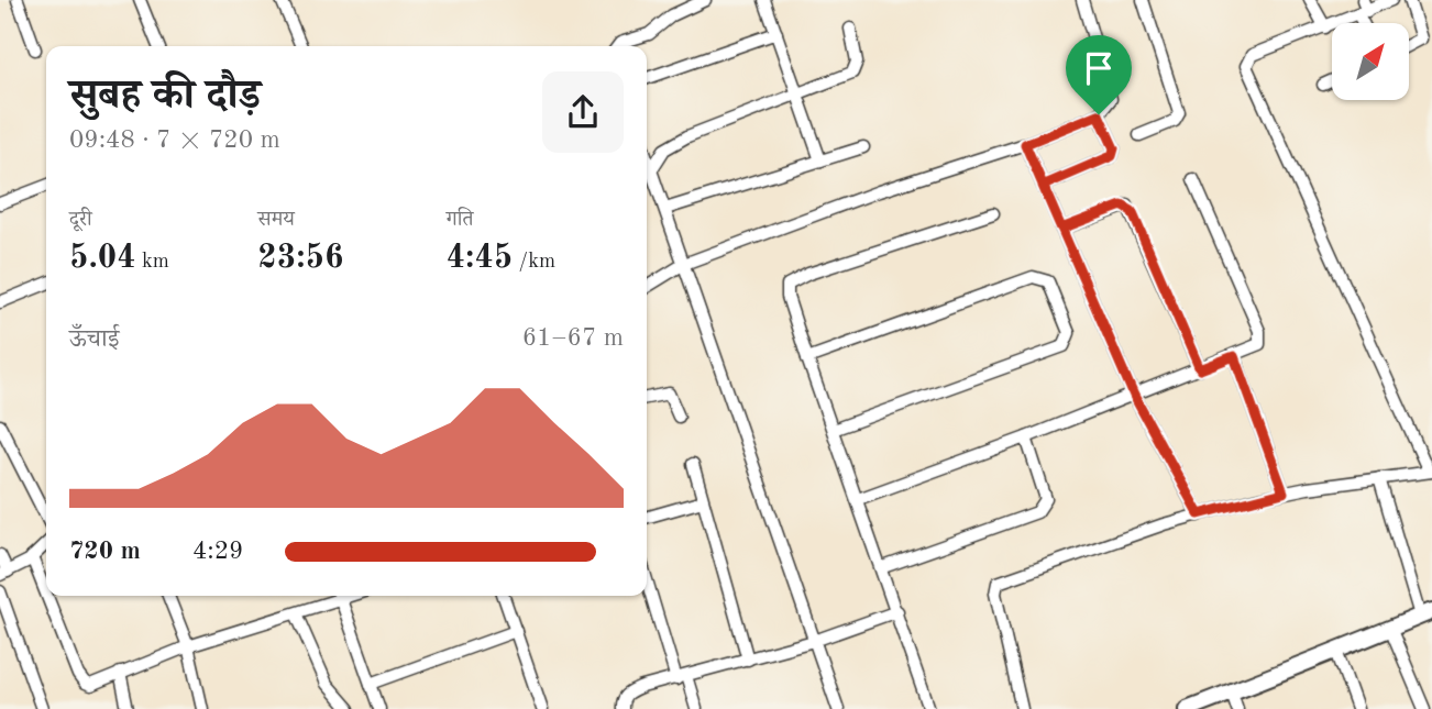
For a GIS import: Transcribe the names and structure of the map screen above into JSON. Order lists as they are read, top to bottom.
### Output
{
  "north": "top right",
  "page": {
    "heading": ["सुबह की दौड़", "09:48 · 7 × 720 m"],
    "stats": [
      ["दूरी", "5.04 km"],
      ["समय", "23:56"],
      ["गति", "4:45 /km"]
    ],
    "chart": ["ऊँचाई", "61–67 m"],
    "list": [
      {
        "name": "720 m",
        "note": "4:29"
      }
    ]
  }
}
